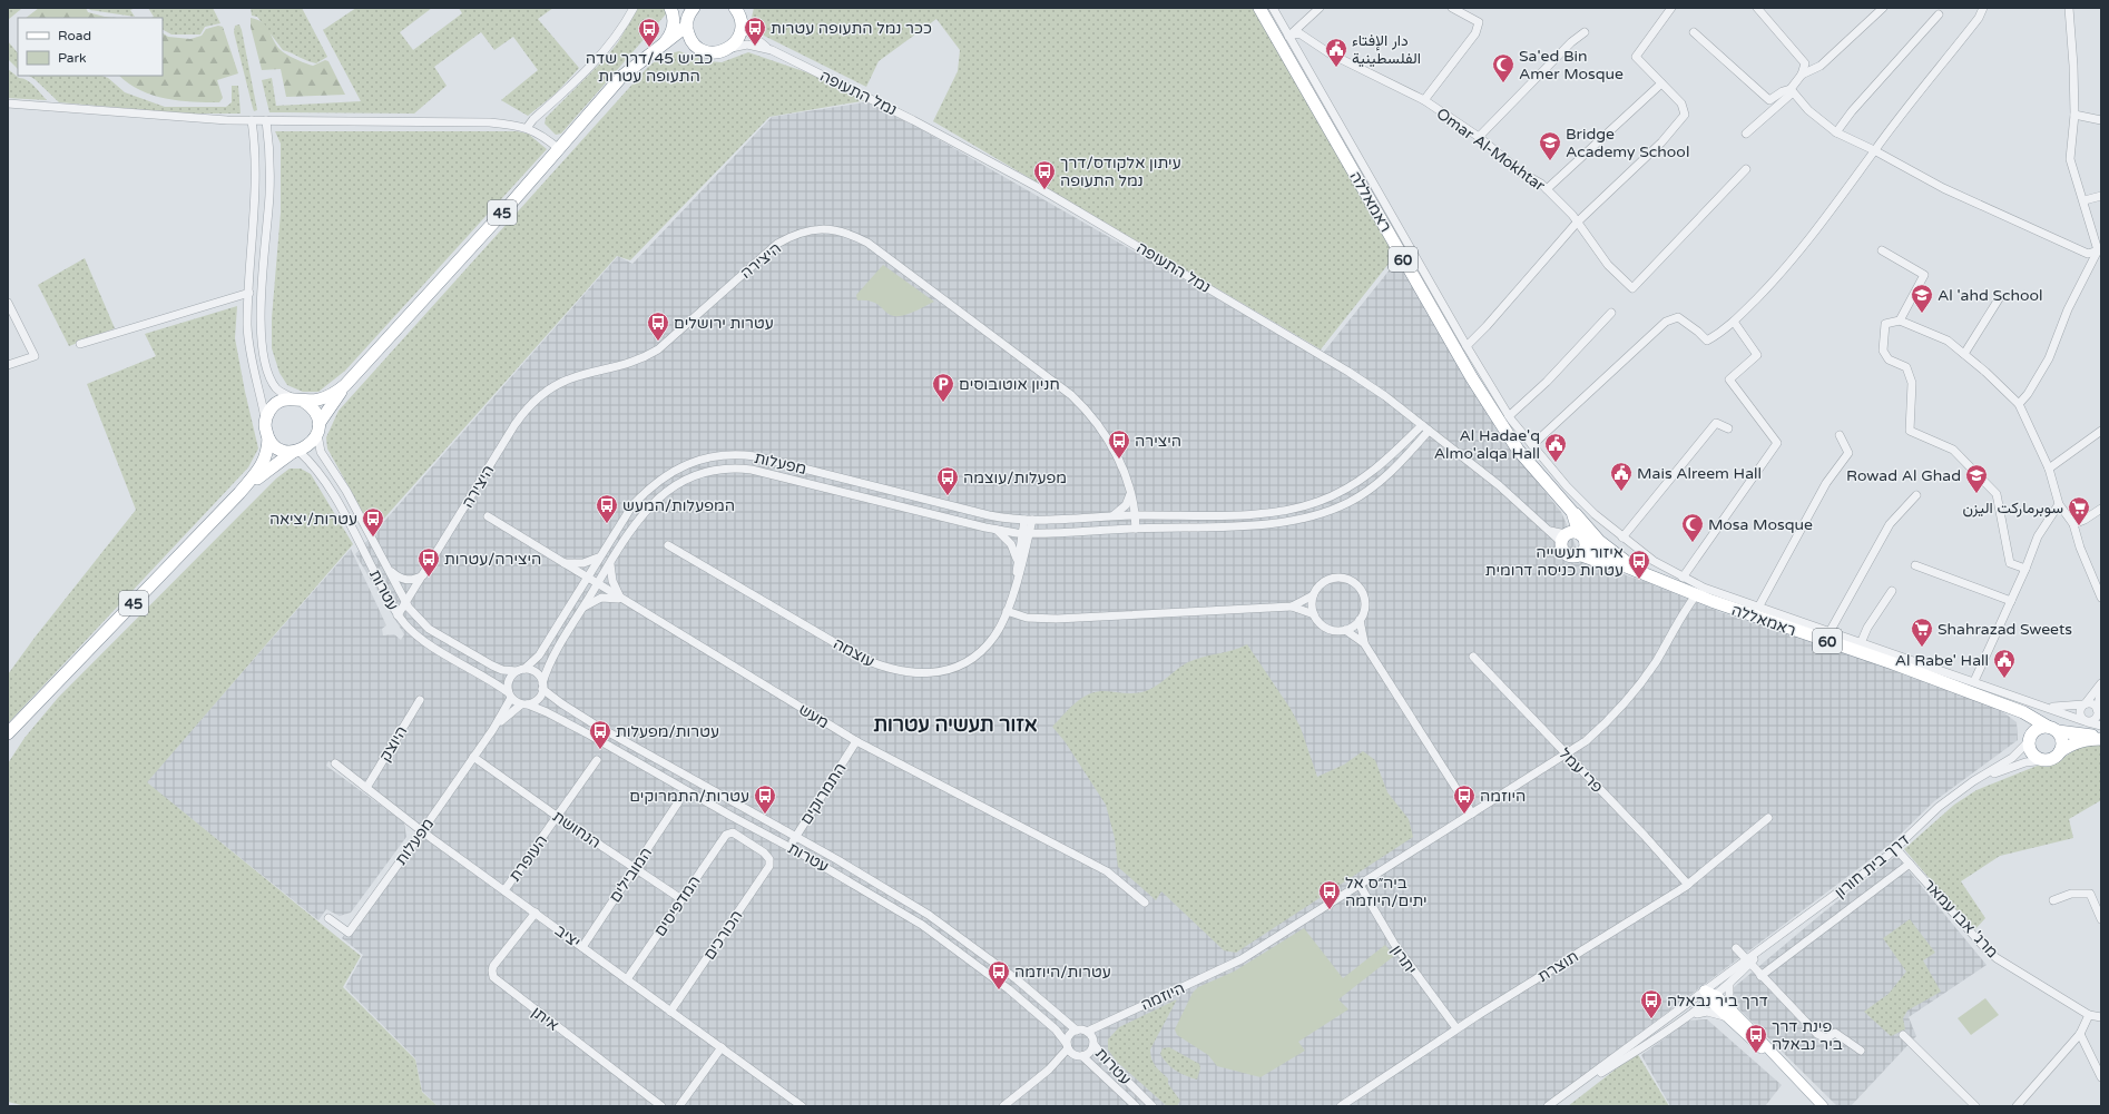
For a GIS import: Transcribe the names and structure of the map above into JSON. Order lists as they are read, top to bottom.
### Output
{
  "streets": {
    "highway": ["ראמאללה", "45", "60"],
    "street": [
      "נמל התעופה",
      "Omar Al-Mokhtar",
      "היצירה",
      "מפעלות",
      "עטרות",
      "עוצמה",
      "מעש",
      "היוצק",
      "פרי עמל",
      "התמרוקים",
      "הנחושת",
      "העופרת",
      "דרך בית חורון",
      "המובילים",
      "המדפיסים",
      "מרג' אבו עמאר",
      "הכורכים",
      "יציב",
      "יתרון",
      "תוצרת",
      "היוזמה",
      "איתן"
    ]
  },
  "crossings": [
    ["נמל התעופה", "ראמאללה"],
    ["נמל התעופה", "60"],
    ["נמל התעופה", "מפעלות"],
    ["ראמאללה", "60"],
    ["ראמאללה", "דרך בית חורון"],
    ["ראמאללה", "היוזמה"],
    ["45", "עטרות"],
    ["60", "דרך בית חורון"],
    ["היצירה", "מפעלות"],
    ["היצירה", "עטרות"],
    ["מפעלות", "עטרות"],
    ["מפעלות", "עוצמה"],
    ["מפעלות", "מעש"],
    ["מפעלות", "הנחושת"],
    ["מפעלות", "יציב"],
    ["עטרות", "התמרוקים"],
    ["עטרות", "היוזמה"],
    ["מעש", "התמרוקים"],
    ["היוצק", "יציב"],
    ["פרי עמל", "תוצרת"],
    ["פרי עמל", "היוזמה"],
    ["הנחושת", "העופרת"],
    ["הנחושת", "המובילים"],
    ["הנחושת", "המדפיסים"],
    ["העופרת", "יציב"],
    ["דרך בית חורון", "מרג' אבו עמאר"],
    ["המובילים", "יציב"],
    ["המדפיסים", "הכורכים"],
    ["המדפיסים", "יציב"],
    ["הכורכים", "יציב"],
    ["יציב", "איתן"],
    ["יתרון", "תוצרת"],
    ["יתרון", "היוזמה"]
  ],
  "districts": ["אזור תעשיה עטרות"],
  "places": {
    "bus stop": [
      "ככר נמל התעופה עטרות",
      "כביש 45/דרך שדה התעופה עטרות",
      "עיתון אלקודס/דרך נמל התעופה",
      "עטרות ירושלים",
      "היצירה",
      "מפעלות/עוצמה",
      "המפעלות/המעש",
      "עטרות/יציאה",
      "היצירה/עטרות",
      "איזור תעשייה עטרות כניסה דרומית",
      "עטרות/מפעלות",
      "עטרות/התמרוקים",
      "היוזמה",
      "ביה״ס אל יתים/היוזמה",
      "עטרות/היוזמה",
      "דרך ביר נבאלה",
      "פינת דרך ביר נבאלה"
    ],
    "public building": [
      "دار الإفتاء الفلسطينية",
      "Al Hadae'q Almo'alqa Hall",
      "Mais Alreem Hall",
      "Al Rabe' Hall"
    ],
    "mosque": ["Sa'ed Bin Amer Mosque", "Mosa Mosque"],
    "school or university": ["Bridge Academy School", "Al 'ahd School", "Rowad Al Ghad"],
    "parking": ["חניון אוטובוסים"],
    "supermarket": ["سوبرماركت اليزن", "Shahrazad Sweets"]
  },
  "legend": ["Road", "Park"]
}
